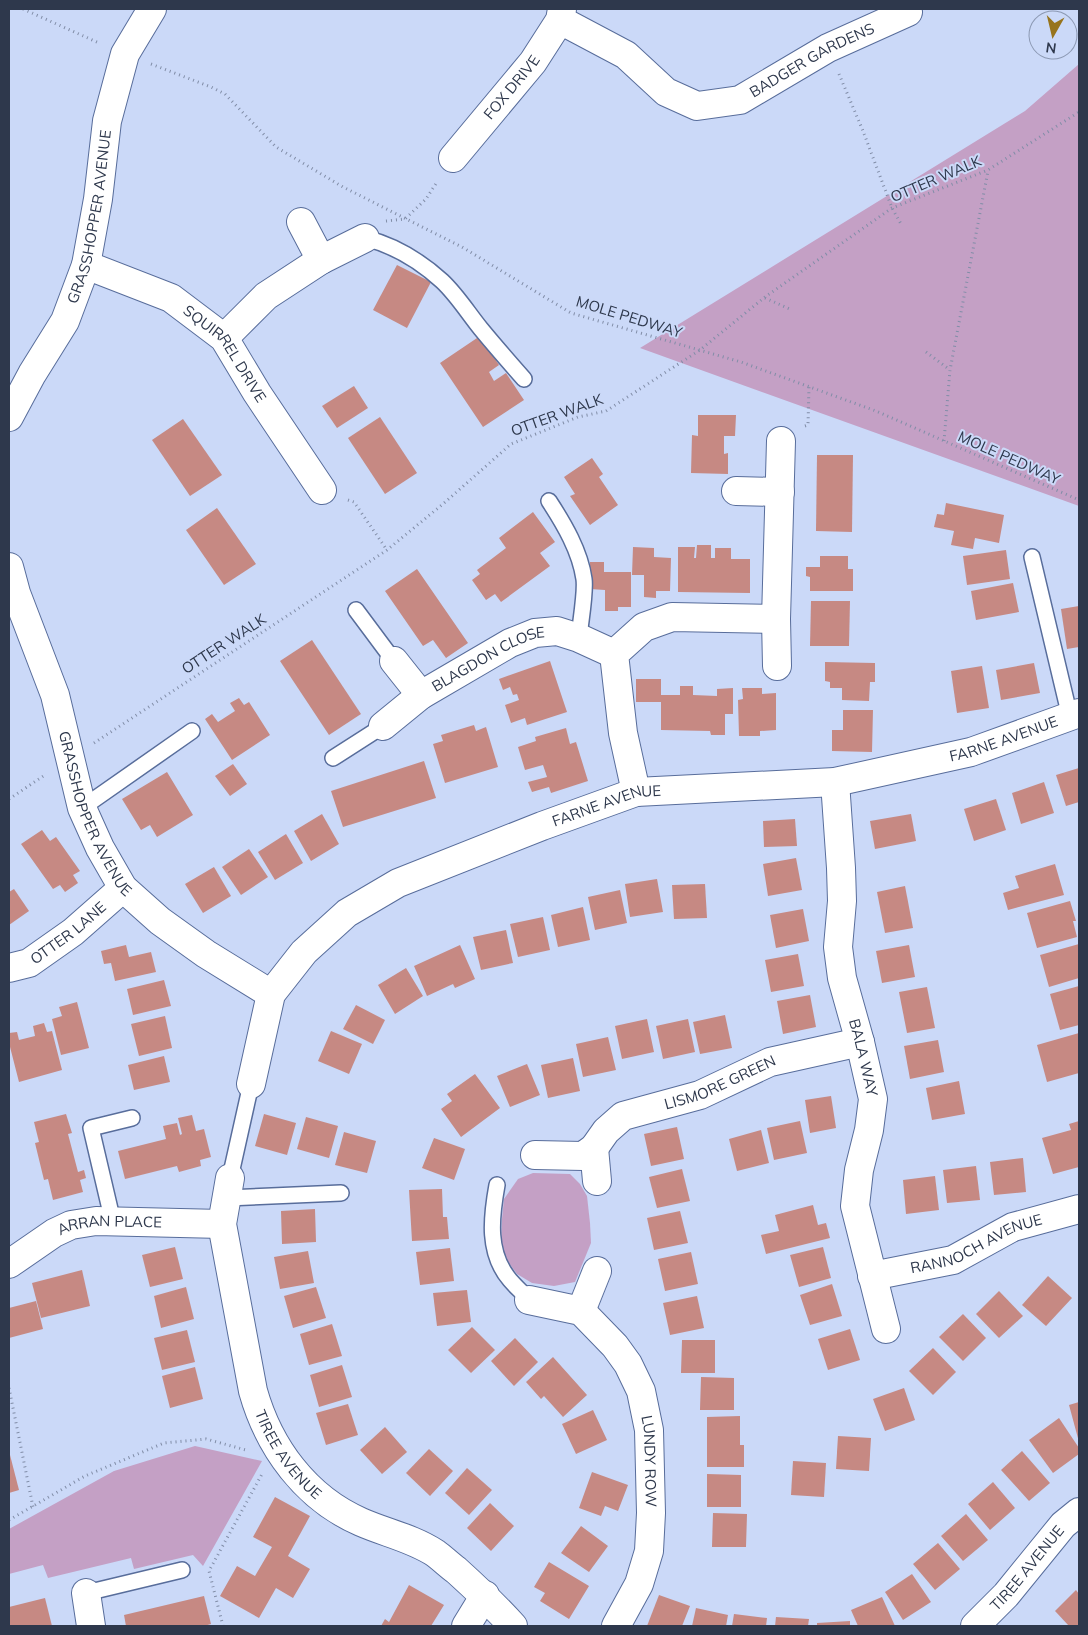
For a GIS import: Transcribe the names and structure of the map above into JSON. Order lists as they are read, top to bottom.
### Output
{
  "streets": {
    "street": [
      "BADGER GARDENS",
      "FOX DRIVE",
      "GRASSHOPPER AVENUE",
      "SQUIRREL DRIVE",
      "BLAGDON CLOSE",
      "FARNE AVENUE",
      "OTTER LANE",
      "BALA WAY",
      "LISMORE GREEN",
      "ARRAN PLACE",
      "RANNOCH AVENUE",
      "TIREE AVENUE",
      "LUNDY ROW"
    ],
    "path": ["OTTER WALK", "MOLE PEDWAY"]
  },
  "crossings": [
    ["BADGER GARDENS", "FOX DRIVE"],
    ["OTTER WALK", "GRASSHOPPER AVENUE"],
    ["OTTER WALK", "MOLE PEDWAY"],
    ["GRASSHOPPER AVENUE", "MOLE PEDWAY"],
    ["GRASSHOPPER AVENUE", "SQUIRREL DRIVE"],
    ["GRASSHOPPER AVENUE", "FARNE AVENUE"],
    ["GRASSHOPPER AVENUE", "OTTER LANE"],
    ["FARNE AVENUE", "BALA WAY"],
    ["BALA WAY", "LISMORE GREEN"],
    ["BALA WAY", "RANNOCH AVENUE"],
    ["ARRAN PLACE", "TIREE AVENUE"]
  ],
  "north": "bottom"
}
